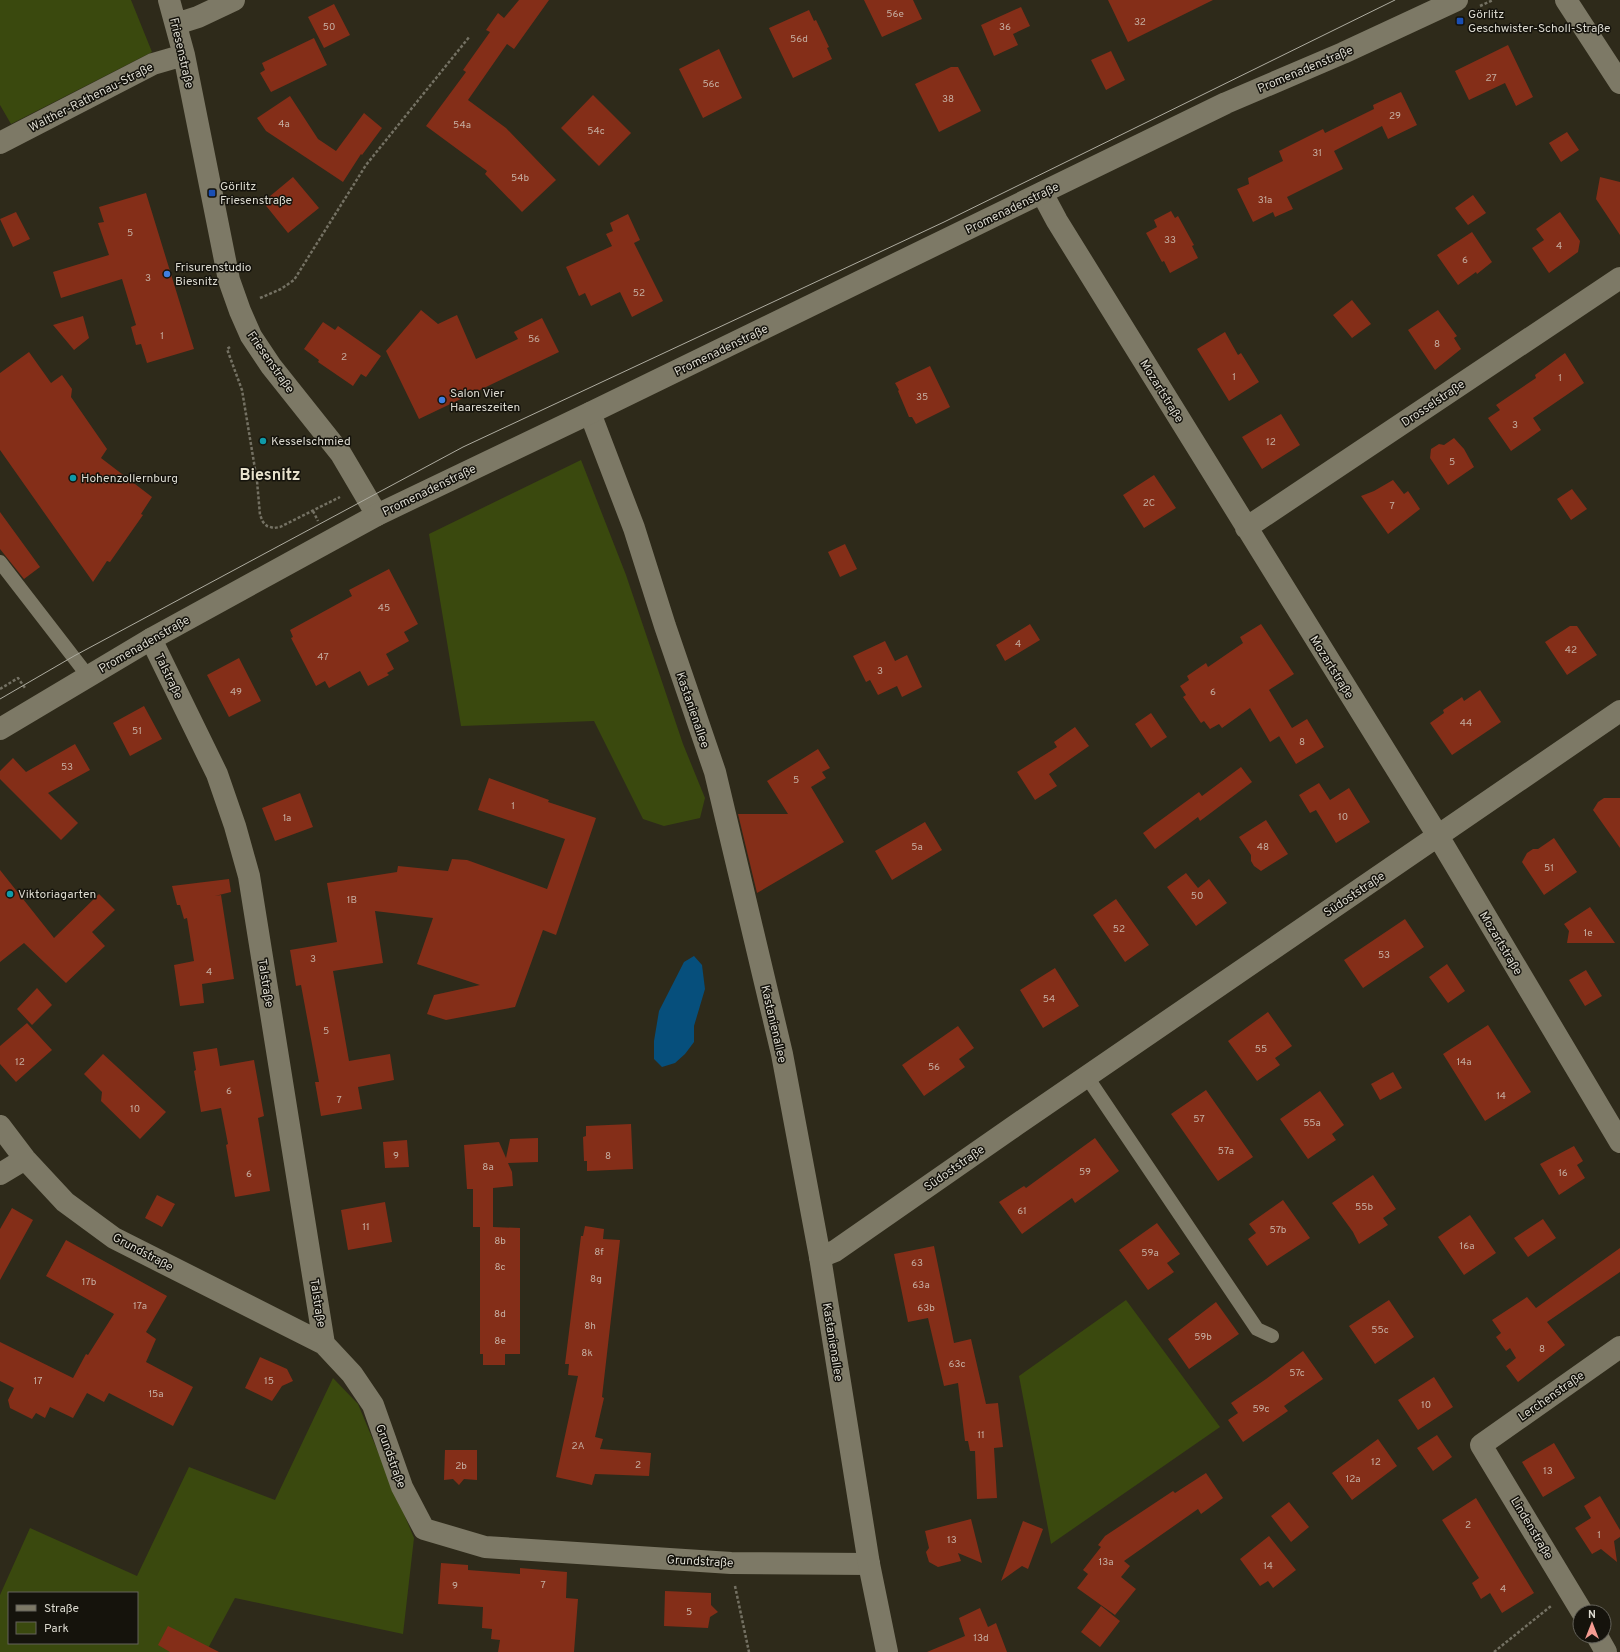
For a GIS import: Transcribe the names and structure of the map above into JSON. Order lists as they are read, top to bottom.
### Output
{
  "streets": {
    "street": [
      "Friesenstraße",
      "Promenadenstraße",
      "Walther-Rathenau-Straße",
      "Mozartstraße",
      "Drosselstraße",
      "Talstraße",
      "Kastanienallee",
      "Südoststraße",
      "Grundstraße",
      "Lerchenstraße",
      "Lindenstraße"
    ]
  },
  "crossings": [
    ["Friesenstraße", "Promenadenstraße"],
    ["Friesenstraße", "Walther-Rathenau-Straße"],
    ["Promenadenstraße", "Mozartstraße"],
    ["Promenadenstraße", "Talstraße"],
    ["Promenadenstraße", "Kastanienallee"],
    ["Mozartstraße", "Drosselstraße"],
    ["Mozartstraße", "Südoststraße"],
    ["Talstraße", "Grundstraße"],
    ["Kastanienallee", "Südoststraße"],
    ["Kastanienallee", "Grundstraße"],
    ["Lerchenstraße", "Lindenstraße"]
  ],
  "districts": ["Biesnitz"],
  "places": {
    "transit": ["Görlitz Geschwister-Scholl-Straße", "Görlitz Friesenstraße"],
    "other": [
      "Frisurenstudio Biesnitz",
      "Salon Vier Haareszeiten",
      "Kesselschmied",
      "Hohenzollernburg",
      "Viktoriagarten"
    ]
  },
  "house_numbers": [
    "56e",
    "32",
    "50",
    "36",
    "56d",
    "27",
    "56c",
    "38",
    "29",
    "4a",
    "54a",
    "54c",
    "31",
    "54b",
    "31a",
    "5",
    "33",
    "4",
    "6",
    "3",
    "52",
    "1",
    "56",
    "8",
    "2",
    "1",
    "1",
    "35",
    "3",
    "12",
    "5",
    "2C",
    "7",
    "45",
    "4",
    "42",
    "47",
    "3",
    "49",
    "6",
    "44",
    "51",
    "8",
    "53",
    "5",
    "1",
    "10",
    "1a",
    "5a",
    "48",
    "51",
    "50",
    "1B",
    "52",
    "1e",
    "53",
    "3",
    "4",
    "54",
    "5",
    "55",
    "12",
    "14a",
    "56",
    "6",
    "14",
    "7",
    "10",
    "57",
    "55a",
    "57a",
    "9",
    "8",
    "8a",
    "59",
    "16",
    "6",
    "55b",
    "61",
    "11",
    "57b",
    "8b",
    "16a",
    "8f",
    "59a",
    "63",
    "8c",
    "8g",
    "17b",
    "63a",
    "17a",
    "63b",
    "8d",
    "8h",
    "55c",
    "59b",
    "8e",
    "8",
    "8k",
    "63c",
    "57c",
    "17",
    "15",
    "15a",
    "10",
    "59c",
    "11",
    "2A",
    "12",
    "2",
    "2b",
    "13",
    "12a",
    "2",
    "1",
    "13",
    "13a",
    "14",
    "7",
    "9",
    "4",
    "5",
    "13d"
  ],
  "legend": ["Straße", "Park"],
  "north": "top"
}
